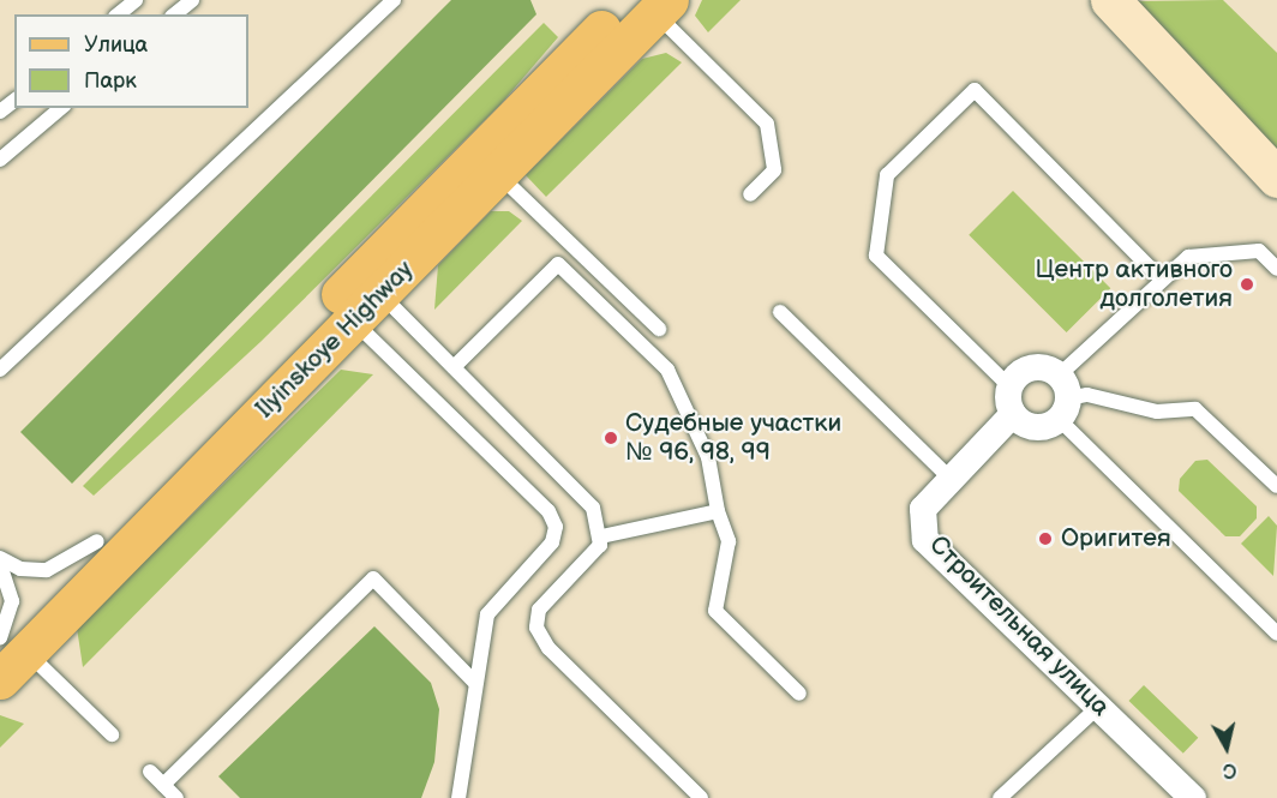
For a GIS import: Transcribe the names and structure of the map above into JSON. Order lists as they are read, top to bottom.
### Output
{
  "streets": {
    "main road": ["Ilyinskoye Highway"],
    "street": ["Строительная улица"]
  },
  "places": ["Центр активного долголетия", "Судебные участки № 96, 98, 99", "Оригитея"],
  "legend": ["Улица", "Парк"],
  "north": "bottom"
}
